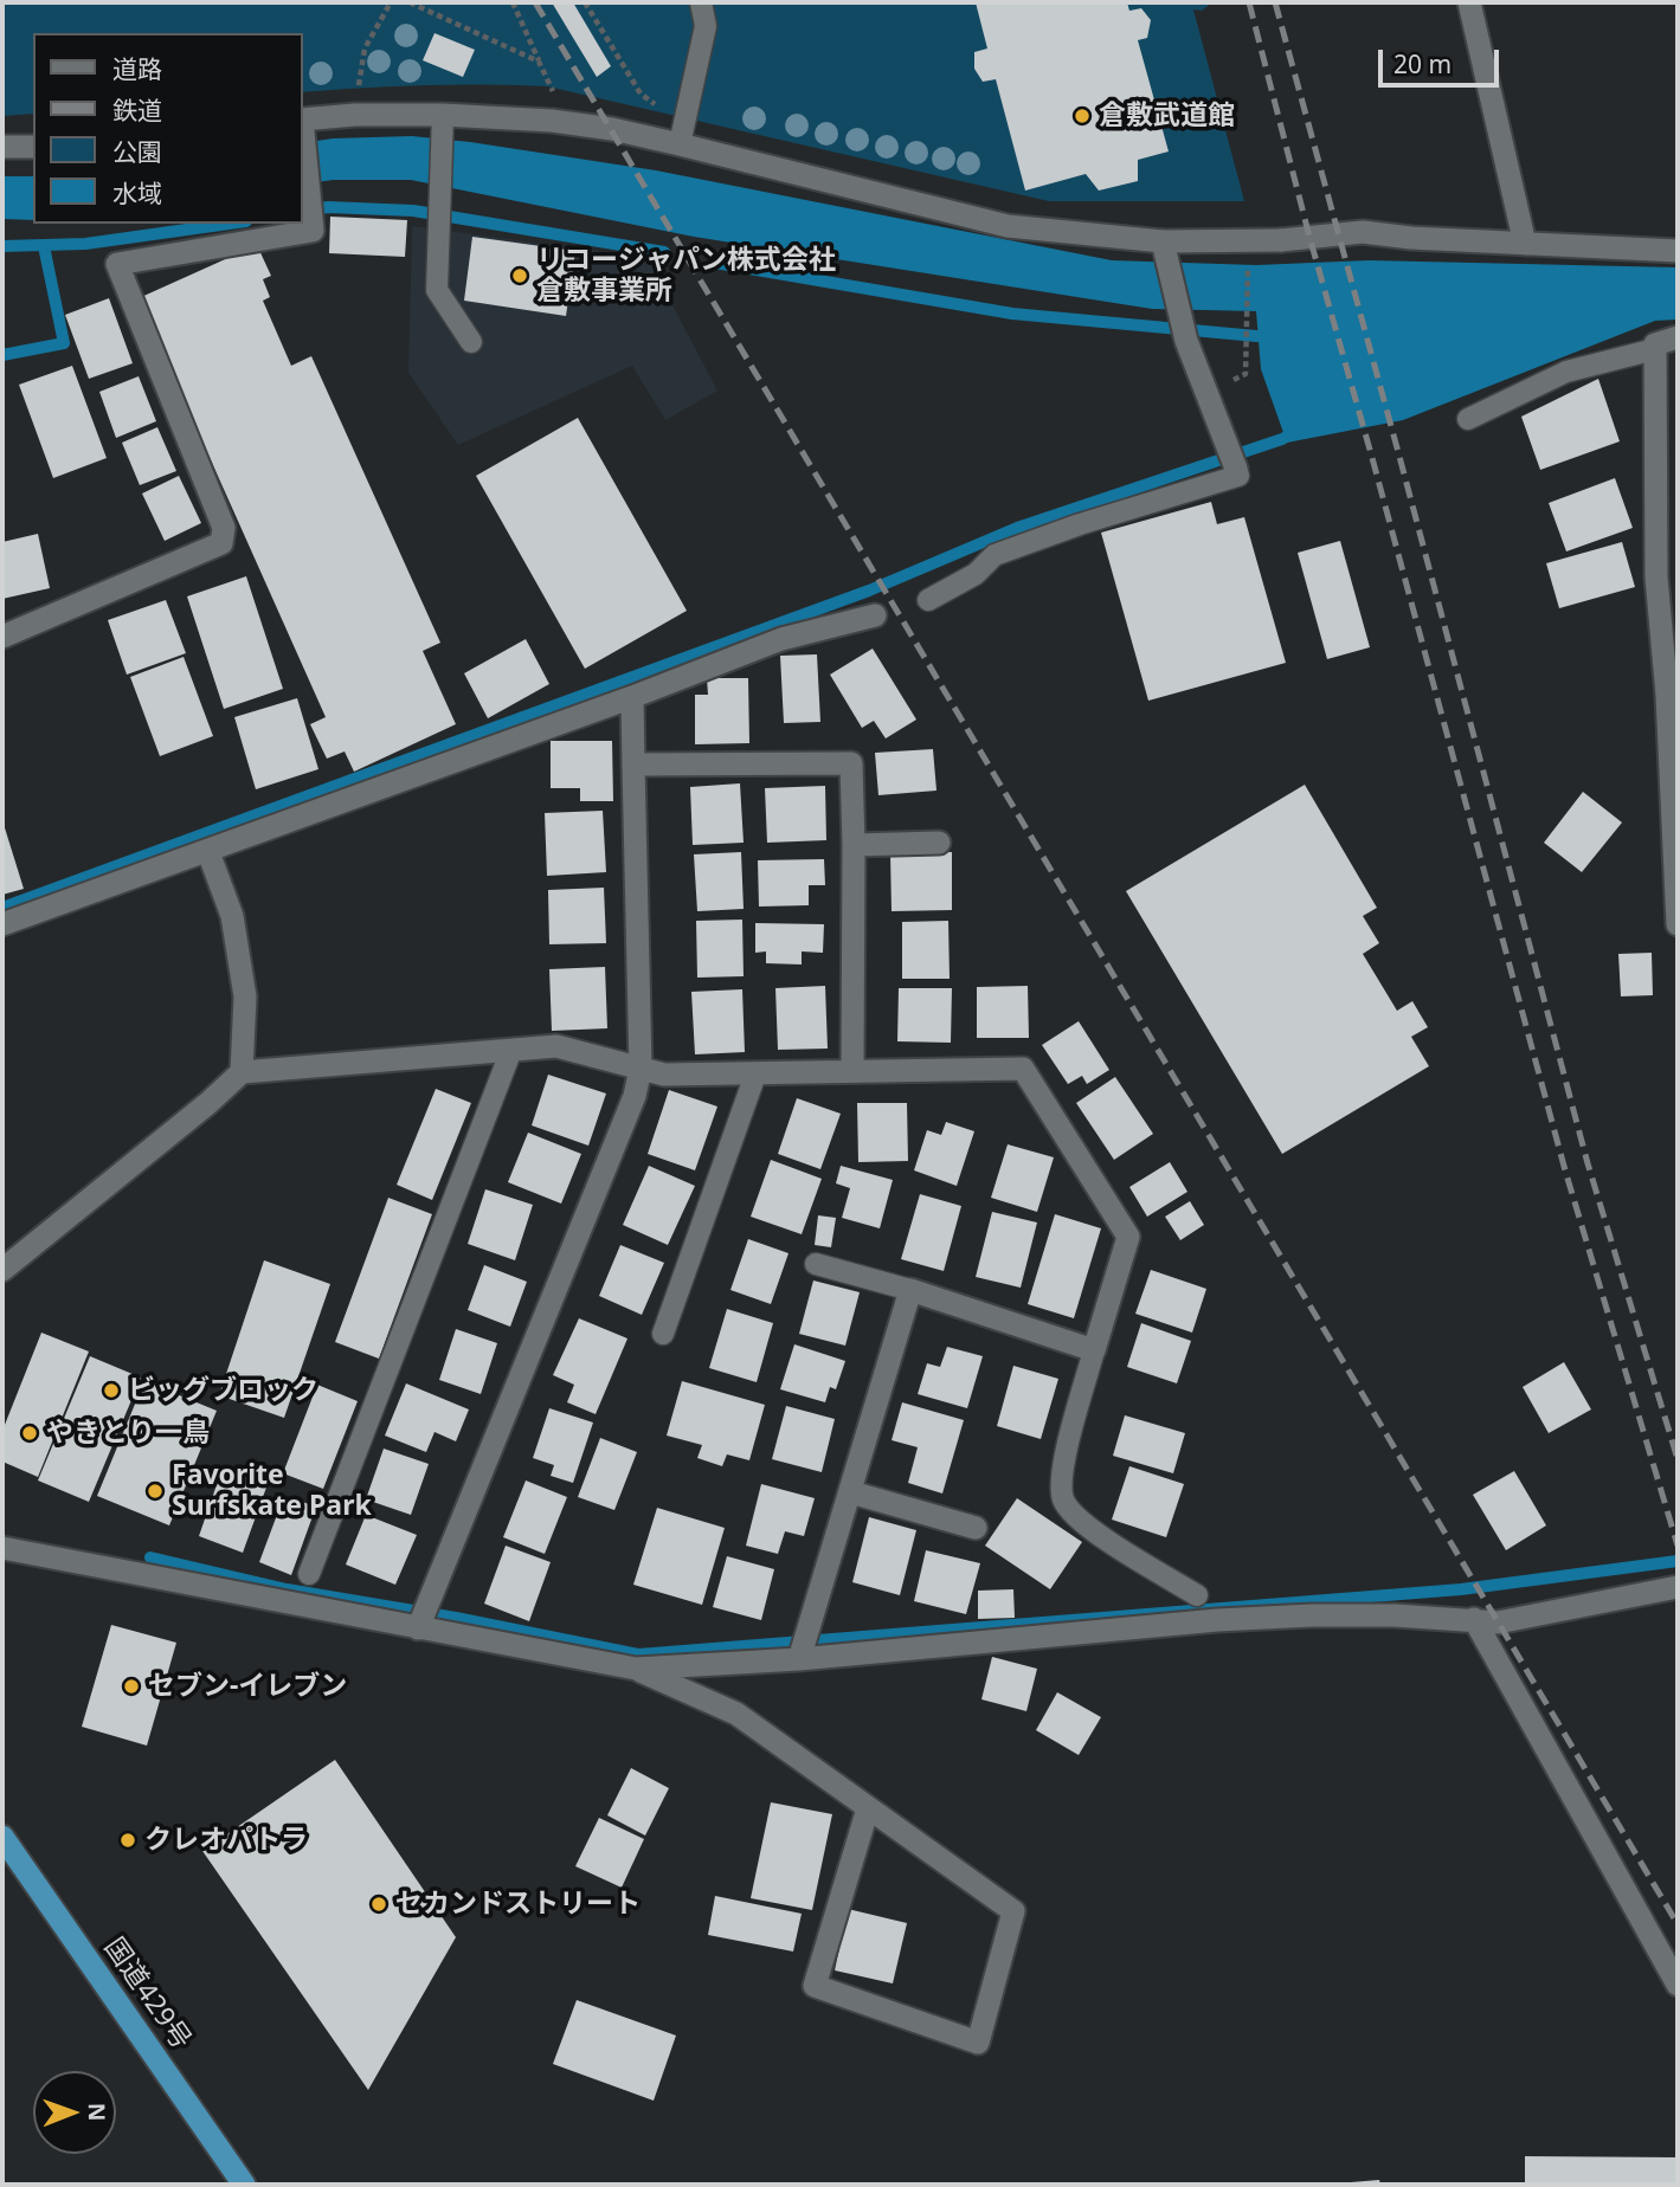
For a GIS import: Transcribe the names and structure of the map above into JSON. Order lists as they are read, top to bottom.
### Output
{
  "streets": {
    "highway": ["国道429号"]
  },
  "places": [
    "倉敷武道館",
    "リコージャパン株式会社 倉敷事業所",
    "ビッグブロック",
    "やきとり一鳥",
    "Favorite Surfskate Park",
    "セブン-イレブン",
    "クレオパトラ",
    "セカンドストリート"
  ],
  "legend": [
    "道路",
    "鉄道",
    "公園",
    "水域"
  ],
  "scale_bar": "20 m",
  "north": "right"
}
